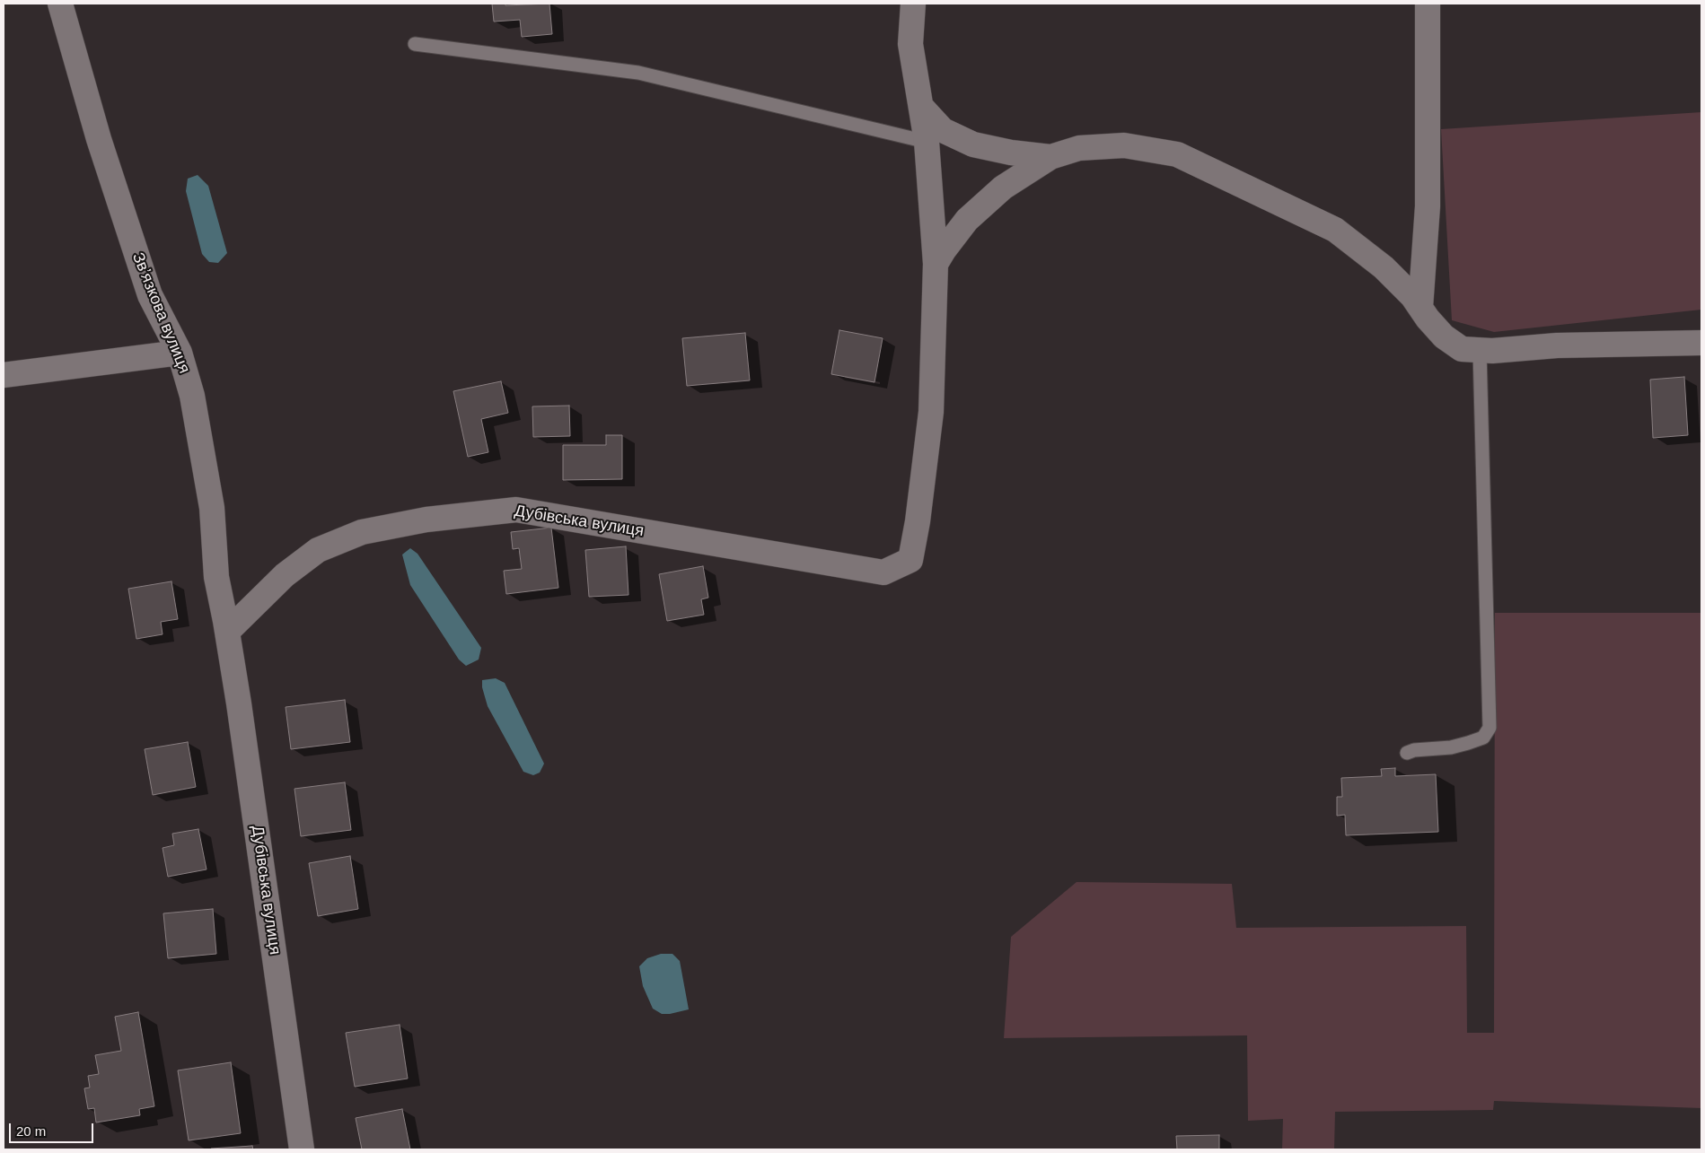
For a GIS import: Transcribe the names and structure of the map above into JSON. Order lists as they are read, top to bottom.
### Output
{
  "streets": {
    "street": ["Звʼязкова вулиця", "Дубівська вулиця"]
  },
  "crossings": [
    ["Звʼязкова вулиця", "Дубівська вулиця"]
  ],
  "scale_bar": "20 m"
}
